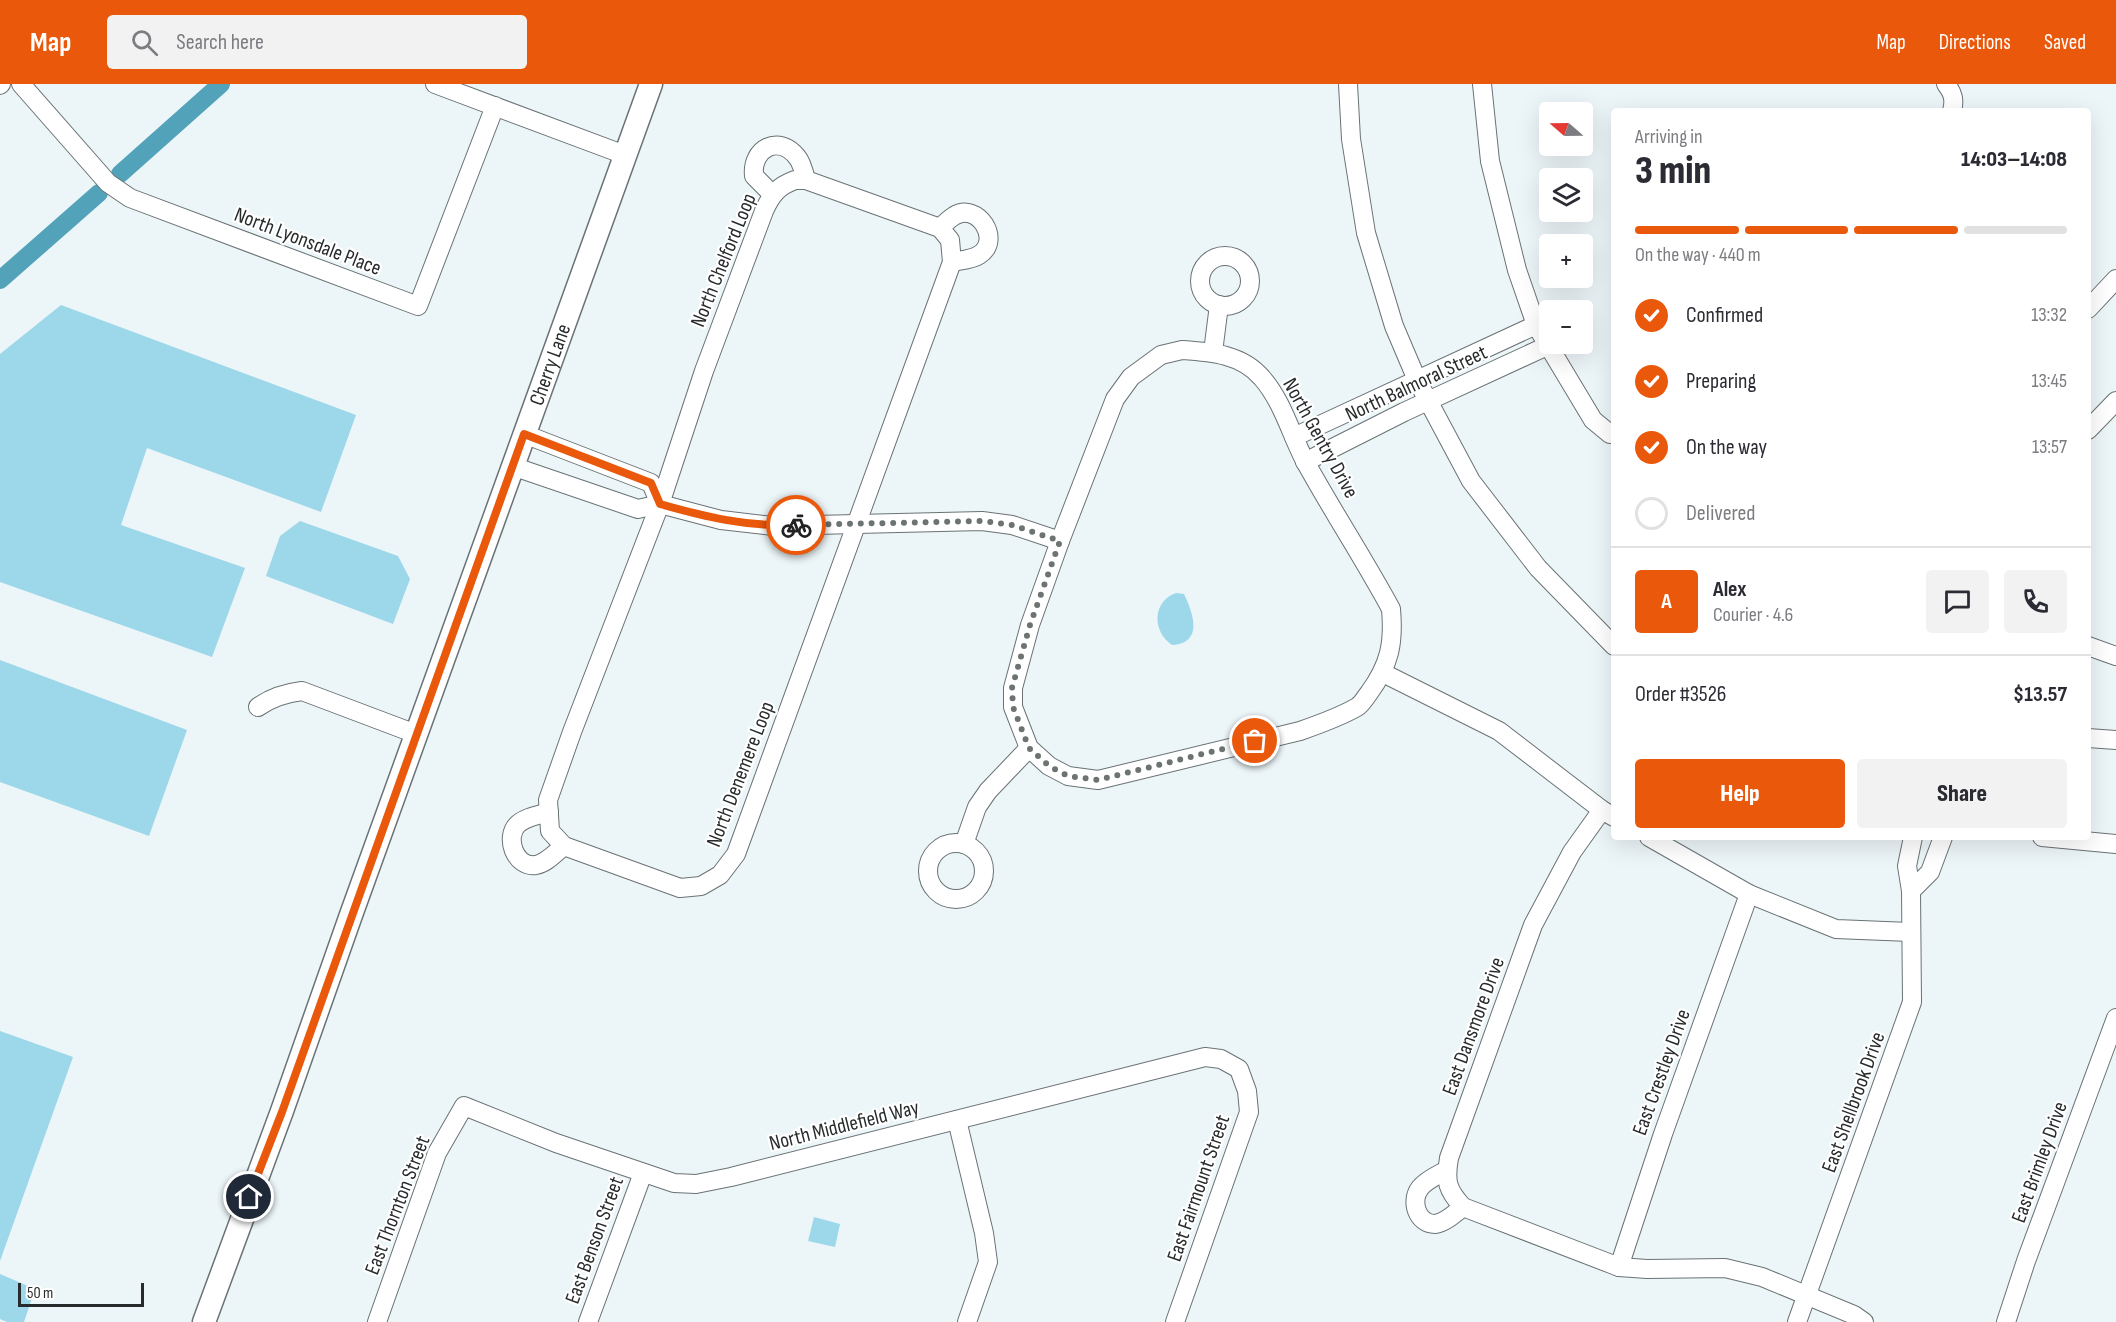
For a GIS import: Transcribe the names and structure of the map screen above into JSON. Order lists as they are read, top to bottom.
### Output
{
  "streets": {
    "main road": ["Cherry Lane"],
    "street": [
      "North Lyonsdale Place",
      "North Chelford Loop",
      "North Balmoral Street",
      "North Gentry Drive",
      "North Denemere Loop",
      "East Dansmore Drive",
      "East Crestley Drive",
      "East Shellbrook Drive",
      "North Middlefield Way",
      "East Brimley Drive",
      "East Fairmount Street",
      "East Thornton Street",
      "East Benson Street"
    ]
  },
  "crossings": [
    ["North Balmoral Street", "North Gentry Drive"],
    ["North Middlefield Way", "East Fairmount Street"],
    ["North Middlefield Way", "East Thornton Street"],
    ["North Middlefield Way", "East Benson Street"]
  ],
  "scale_bar": "50 m",
  "north": "left",
  "page": {
    "header": "Map",
    "search": "Search here",
    "nav": ["Map", "Directions", "Saved"],
    "map_buttons": ["+", "−"],
    "heading": ["3 min", "Arriving in", "14:03–14:08"],
    "panel": [
      "Alex",
      "Courier · 4.6",
      "Order #3526",
      "$13.57"
    ],
    "bar": "On the way · 440 m",
    "list": [
      ["Confirmed", "13:32"],
      ["Preparing", "13:45"],
      ["On the way", "13:57"],
      "Delivered"
    ],
    "round": "A",
    "buttons": ["Help", "Share"],
    "scale": "50 m"
  }
}
